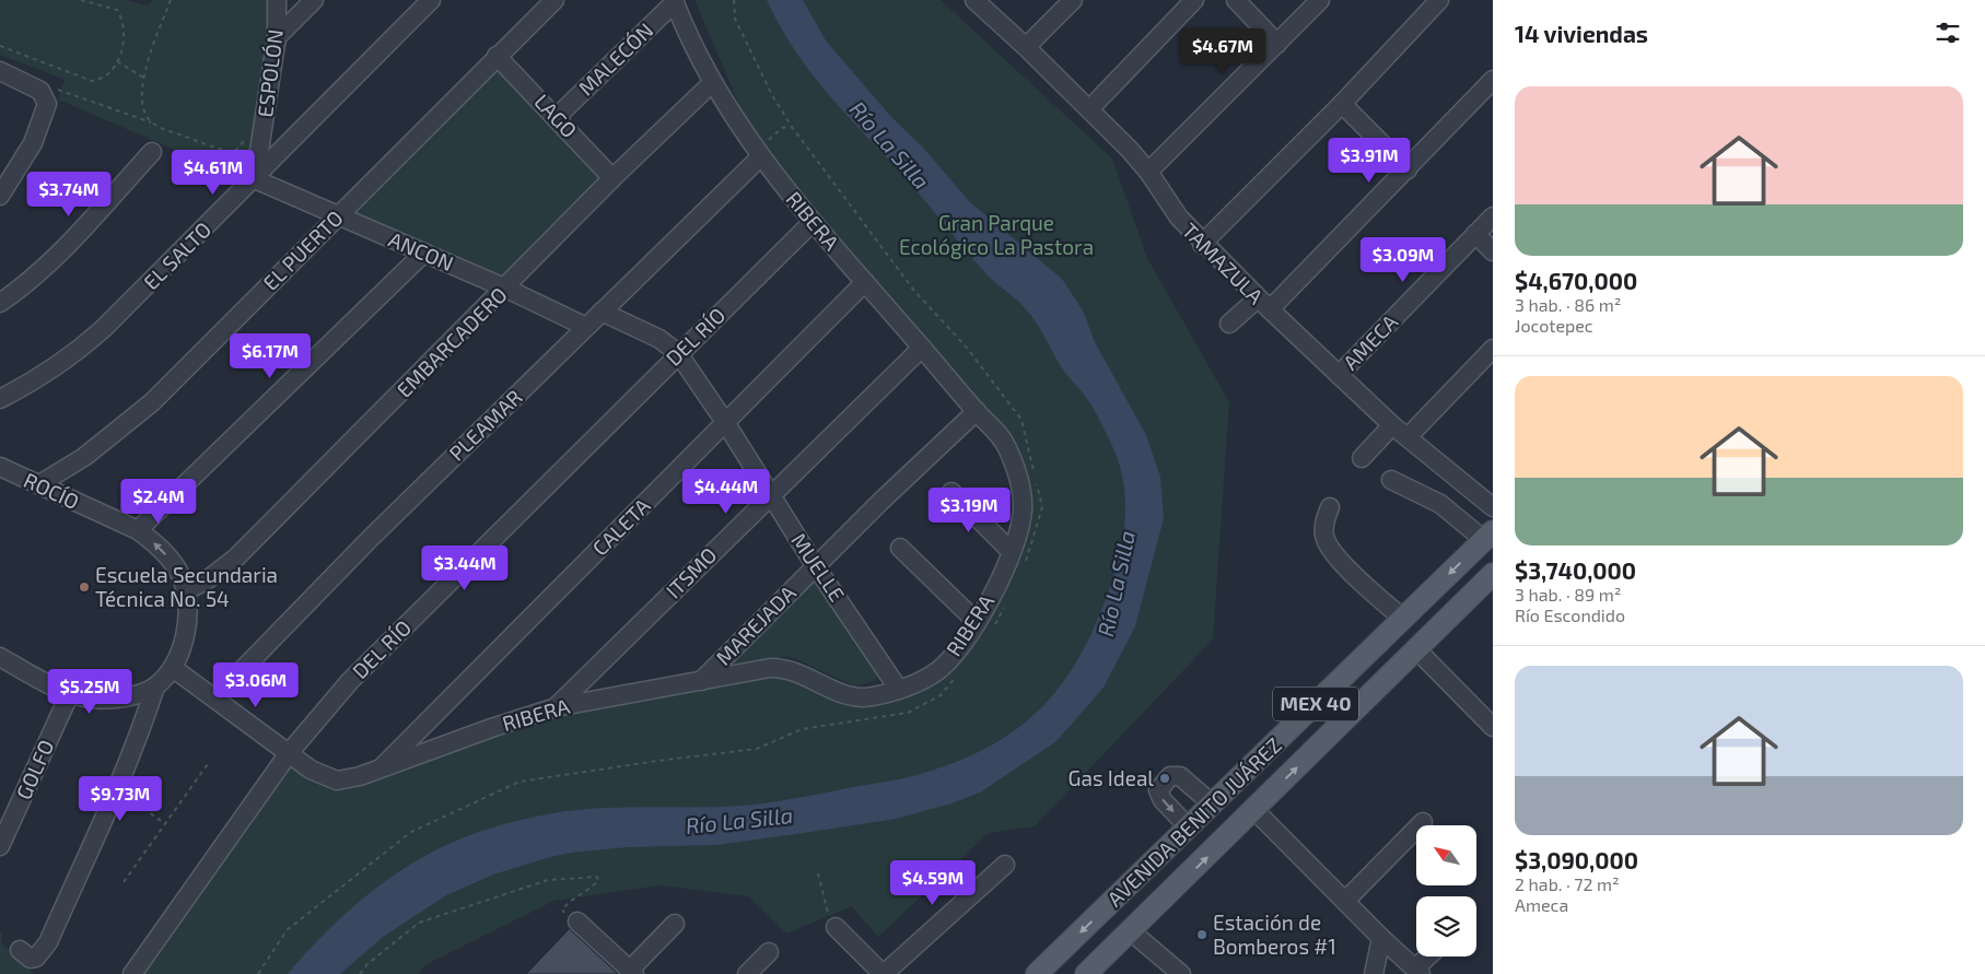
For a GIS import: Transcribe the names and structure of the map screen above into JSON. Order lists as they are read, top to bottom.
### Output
{
  "streets": {
    "main road": ["MEX 40", "AVENIDA BENITO JUÁREZ"],
    "street": [
      "MALECÓN",
      "ESPOLÓN",
      "LAGO",
      "RIBERA",
      "EL PUERTO",
      "ANCON",
      "EL SALTO",
      "TAMAZULA",
      "DEL RÍO",
      "EMBARCADERO",
      "AMECA",
      "PLEAMAR",
      "ROCÍO",
      "CALETA",
      "MUELLE",
      "ITSMO",
      "MAREJADA",
      "GOLFO"
    ]
  },
  "crossings": [
    ["MALECÓN", "LAGO"],
    ["MALECÓN", "RIBERA"],
    ["ESPOLÓN", "ANCON"],
    ["ESPOLÓN", "EL SALTO"],
    ["LAGO", "EL PUERTO"],
    ["LAGO", "EMBARCADERO"],
    ["RIBERA", "DEL RÍO"],
    ["RIBERA", "EMBARCADERO"],
    ["RIBERA", "PLEAMAR"],
    ["RIBERA", "ROCÍO"],
    ["RIBERA", "CALETA"],
    ["RIBERA", "MUELLE"],
    ["RIBERA", "ITSMO"],
    ["RIBERA", "MAREJADA"],
    ["EL PUERTO", "ANCON"],
    ["EL PUERTO", "ROCÍO"],
    ["ANCON", "EL SALTO"],
    ["ANCON", "EMBARCADERO"],
    ["ANCON", "PLEAMAR"],
    ["TAMAZULA", "AMECA"],
    ["DEL RÍO", "MUELLE"],
    ["EMBARCADERO", "ROCÍO"],
    ["PLEAMAR", "MUELLE"],
    ["CALETA", "MUELLE"],
    ["MUELLE", "ITSMO"],
    ["MUELLE", "MAREJADA"]
  ],
  "water": ["Río La Silla"],
  "parks": ["Gran Parque Ecológico La Pastora"],
  "places": ["Escuela Secundaria Técnica No. 54", "Gas Ideal", "Estación de Bomberos #1"],
  "north": "top left",
  "page": {
    "heading": "14 viviendas",
    "price": [
      "$4.67M",
      "$3.91M",
      "$4.61M",
      "$3.74M",
      "$3.09M",
      "$6.17M",
      "$4.44M",
      "$2.4M",
      "$3.19M",
      "$3.44M",
      "$3.06M",
      "$5.25M",
      "$9.73M",
      "$4.59M"
    ],
    "list": [
      {
        "name": "$4,670,000",
        "note": "3 hab. · 86 m² · Jocotepec"
      },
      {
        "name": "$3,740,000",
        "note": "3 hab. · 89 m² · Río Escondido"
      },
      {
        "name": "$3,090,000",
        "note": "2 hab. · 72 m² · Ameca"
      }
    ]
  }
}
